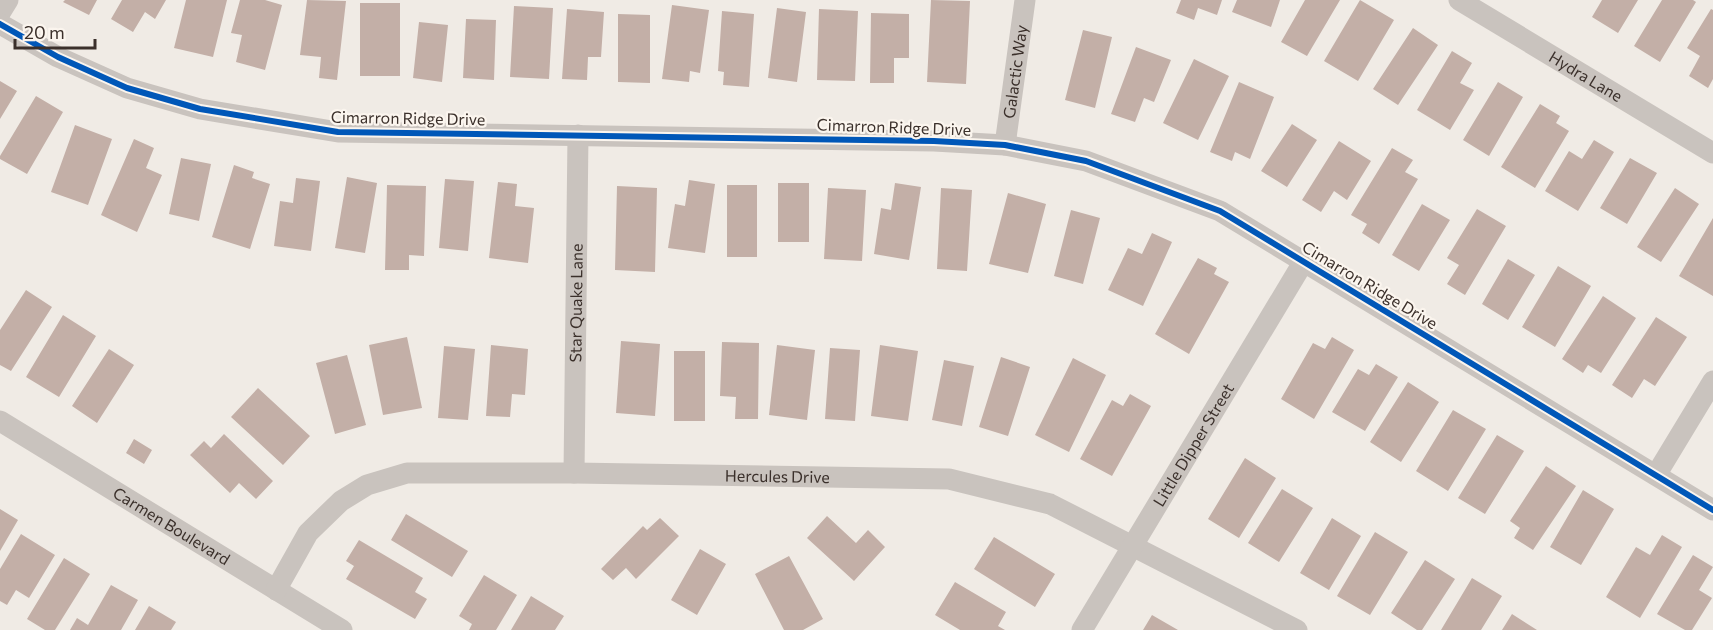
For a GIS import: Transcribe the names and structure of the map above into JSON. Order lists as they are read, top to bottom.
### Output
{
  "streets": {
    "street": [
      "Galactic Way",
      "Hydra Lane",
      "Cimarron Ridge Drive",
      "Star Quake Lane",
      "Little Dipper Street",
      "Hercules Drive",
      "Carmen Boulevard"
    ]
  },
  "crossings": [
    ["Galactic Way", "Cimarron Ridge Drive"],
    ["Cimarron Ridge Drive", "Star Quake Lane"],
    ["Cimarron Ridge Drive", "Little Dipper Street"],
    ["Star Quake Lane", "Hercules Drive"],
    ["Little Dipper Street", "Hercules Drive"],
    ["Hercules Drive", "Carmen Boulevard"]
  ],
  "scale_bar": "20 m"
}
